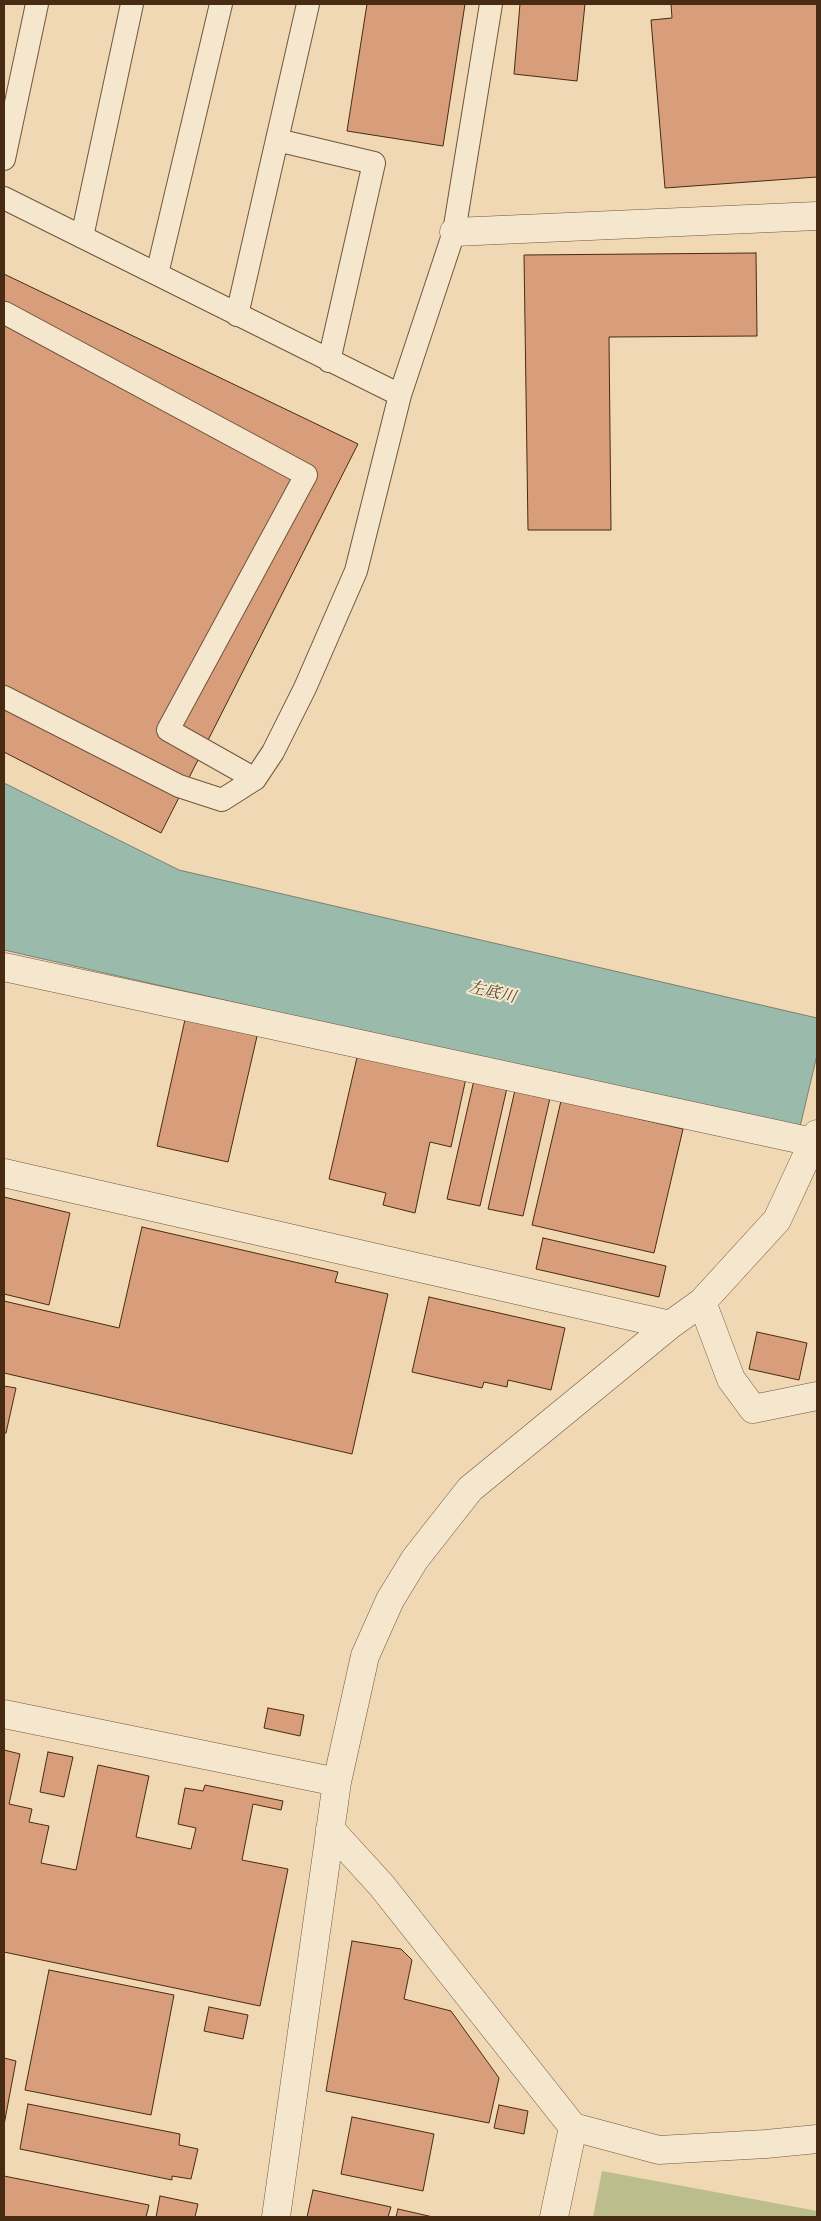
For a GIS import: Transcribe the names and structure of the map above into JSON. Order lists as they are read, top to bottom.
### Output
{
  "water": ["左底川"]
}
